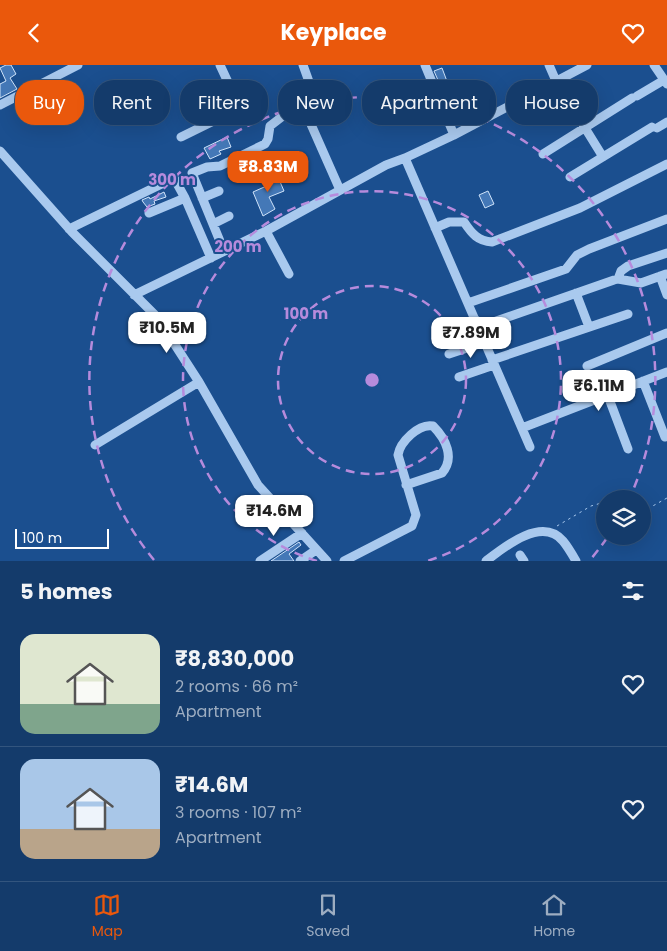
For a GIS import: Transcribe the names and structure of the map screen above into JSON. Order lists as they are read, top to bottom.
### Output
{
  "scale_bar": "100 m",
  "page": {
    "header": "Keyplace",
    "chip": [
      "Buy",
      "Rent",
      "Filters",
      "New",
      "Apartment",
      "House"
    ],
    "price": [
      "₹8.83M",
      "₹10.5M",
      "₹7.89M",
      "₹6.11M",
      "₹14.6M"
    ],
    "scale": "100 m",
    "heading": "5 homes",
    "list": [
      {
        "name": "₹8,830,000",
        "note": "2 rooms · 66 m² · Apartment"
      },
      {
        "name": "₹14.6M",
        "note": "3 rooms · 107 m² · Apartment"
      }
    ],
    "tabs": ["Map", "Saved", "Home"]
  },
  "rings": ["300 m", "200 m", "100 m"]
}
